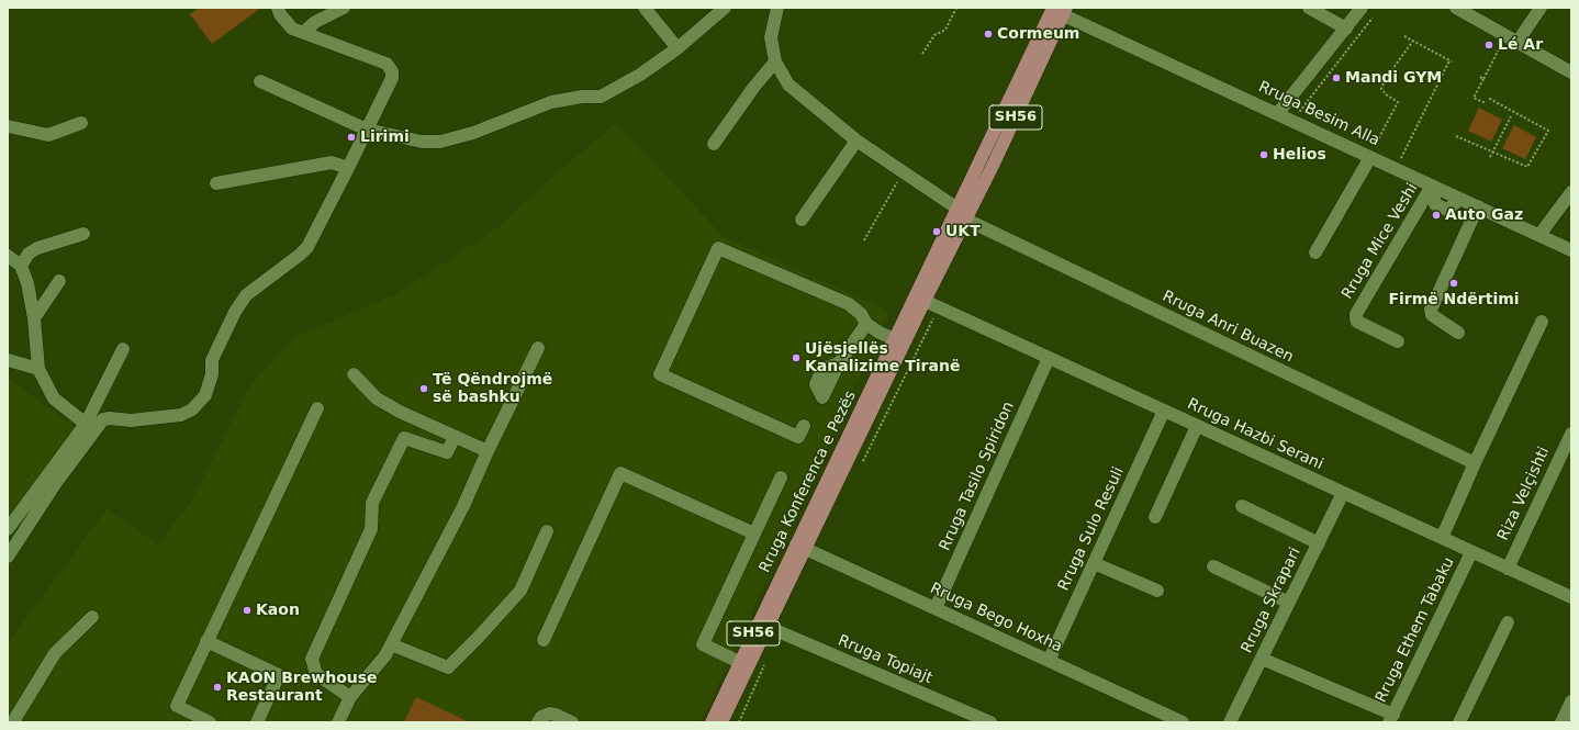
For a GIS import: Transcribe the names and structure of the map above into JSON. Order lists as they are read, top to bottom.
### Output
{
  "streets": {
    "main road": ["SH56", "Rruga Konferenca e Pezës"],
    "street": [
      "Rruga Besim Alla",
      "Rruga Mice Veshi",
      "Rruga Anri Buazen",
      "Rruga Hazbi Serani",
      "Rruga Tasilo Spiridon",
      "Riza Velçishti",
      "Rruga Sulo Resuli",
      "Rruga Skrapari",
      "Rruga Bego Hoxha",
      "Rruga Ethem Tabaku",
      "Rruga Topiajt"
    ]
  },
  "crossings": [
    ["Rruga Besim Alla", "SH56"],
    ["Rruga Besim Alla", "Rruga Mice Veshi"],
    ["SH56", "Rruga Anri Buazen"],
    ["SH56", "Rruga Konferenca e Pezës"],
    ["Rruga Anri Buazen", "Rruga Konferenca e Pezës"],
    ["Rruga Hazbi Serani", "Rruga Tasilo Spiridon"],
    ["Rruga Hazbi Serani", "Rruga Konferenca e Pezës"],
    ["Rruga Hazbi Serani", "Riza Velçishti"],
    ["Rruga Hazbi Serani", "Rruga Sulo Resuli"],
    ["Rruga Hazbi Serani", "Rruga Skrapari"],
    ["Rruga Hazbi Serani", "Rruga Ethem Tabaku"],
    ["Rruga Tasilo Spiridon", "Rruga Bego Hoxha"],
    ["Rruga Konferenca e Pezës", "Rruga Bego Hoxha"],
    ["Rruga Konferenca e Pezës", "Rruga Topiajt"],
    ["Rruga Sulo Resuli", "Rruga Bego Hoxha"]
  ],
  "places": [
    "Cormeum",
    "Lé Ar",
    "Mandi GYM",
    "Lirimi",
    "Helios",
    "Auto Gaz",
    "UKT",
    "Firmë Ndërtimi",
    "Ujësjellës Kanalizime Tiranë",
    "Të Qëndrojmë së bashku",
    "Kaon",
    "KAON Brewhouse Restaurant"
  ]
}
